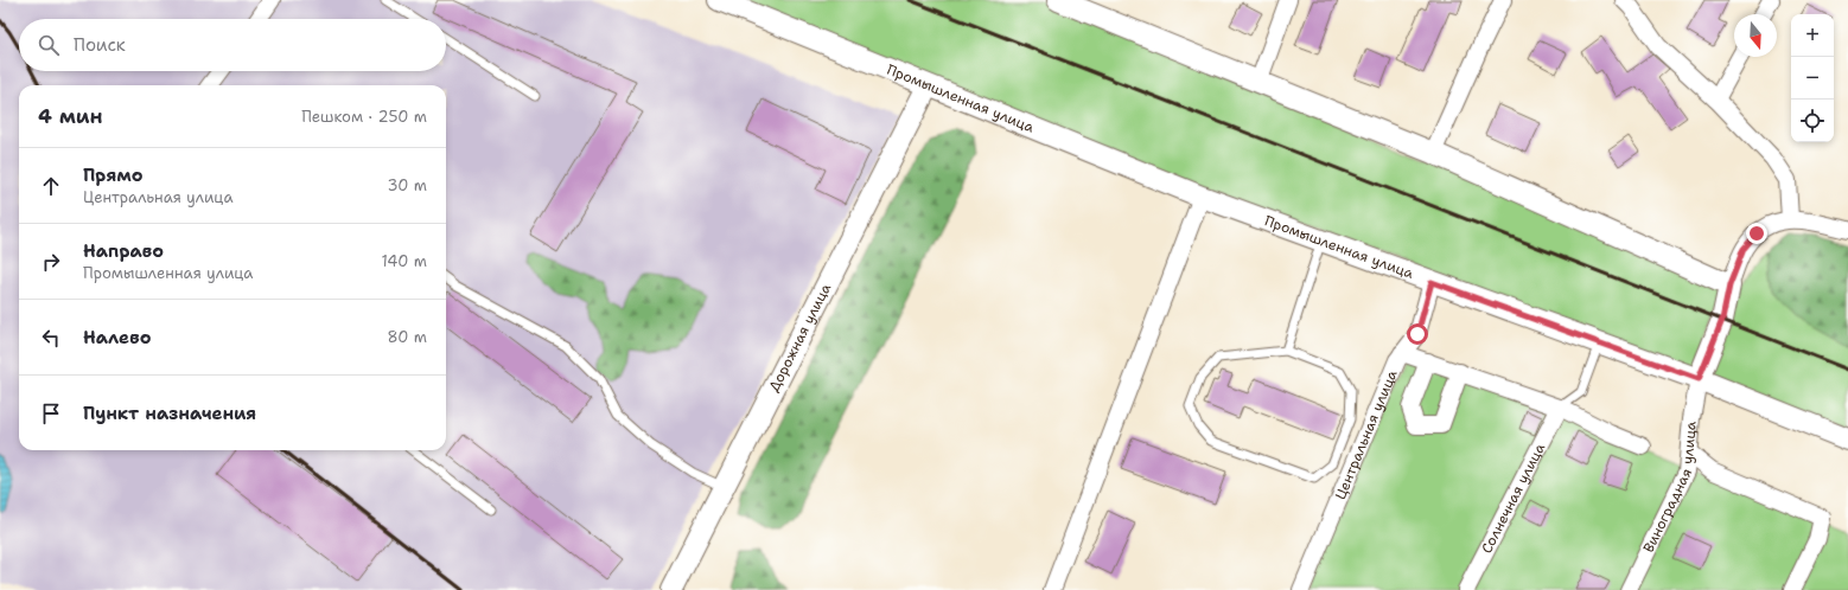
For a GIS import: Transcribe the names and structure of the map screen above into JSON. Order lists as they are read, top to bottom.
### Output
{
  "streets": {
    "street": [
      "Промышленная улица",
      "Дорожная улица",
      "Центральная улица",
      "Виноградная улица",
      "Солнечная улица"
    ]
  },
  "crossings": [
    ["Промышленная улица", "Дорожная улица"],
    ["Промышленная улица", "Центральная улица"],
    ["Промышленная улица", "Виноградная улица"]
  ],
  "north": "bottom",
  "page": {
    "map_buttons": ["+", "−"],
    "search": "Поиск",
    "heading": ["4 мин", "Пешком · 250 m"],
    "list": [
      ["Прямо", "Центральная улица", "30 m"],
      ["Направо", "Промышленная улица", "140 m"],
      ["Налево", "80 m"],
      "Пункт назначения"
    ]
  }
}
